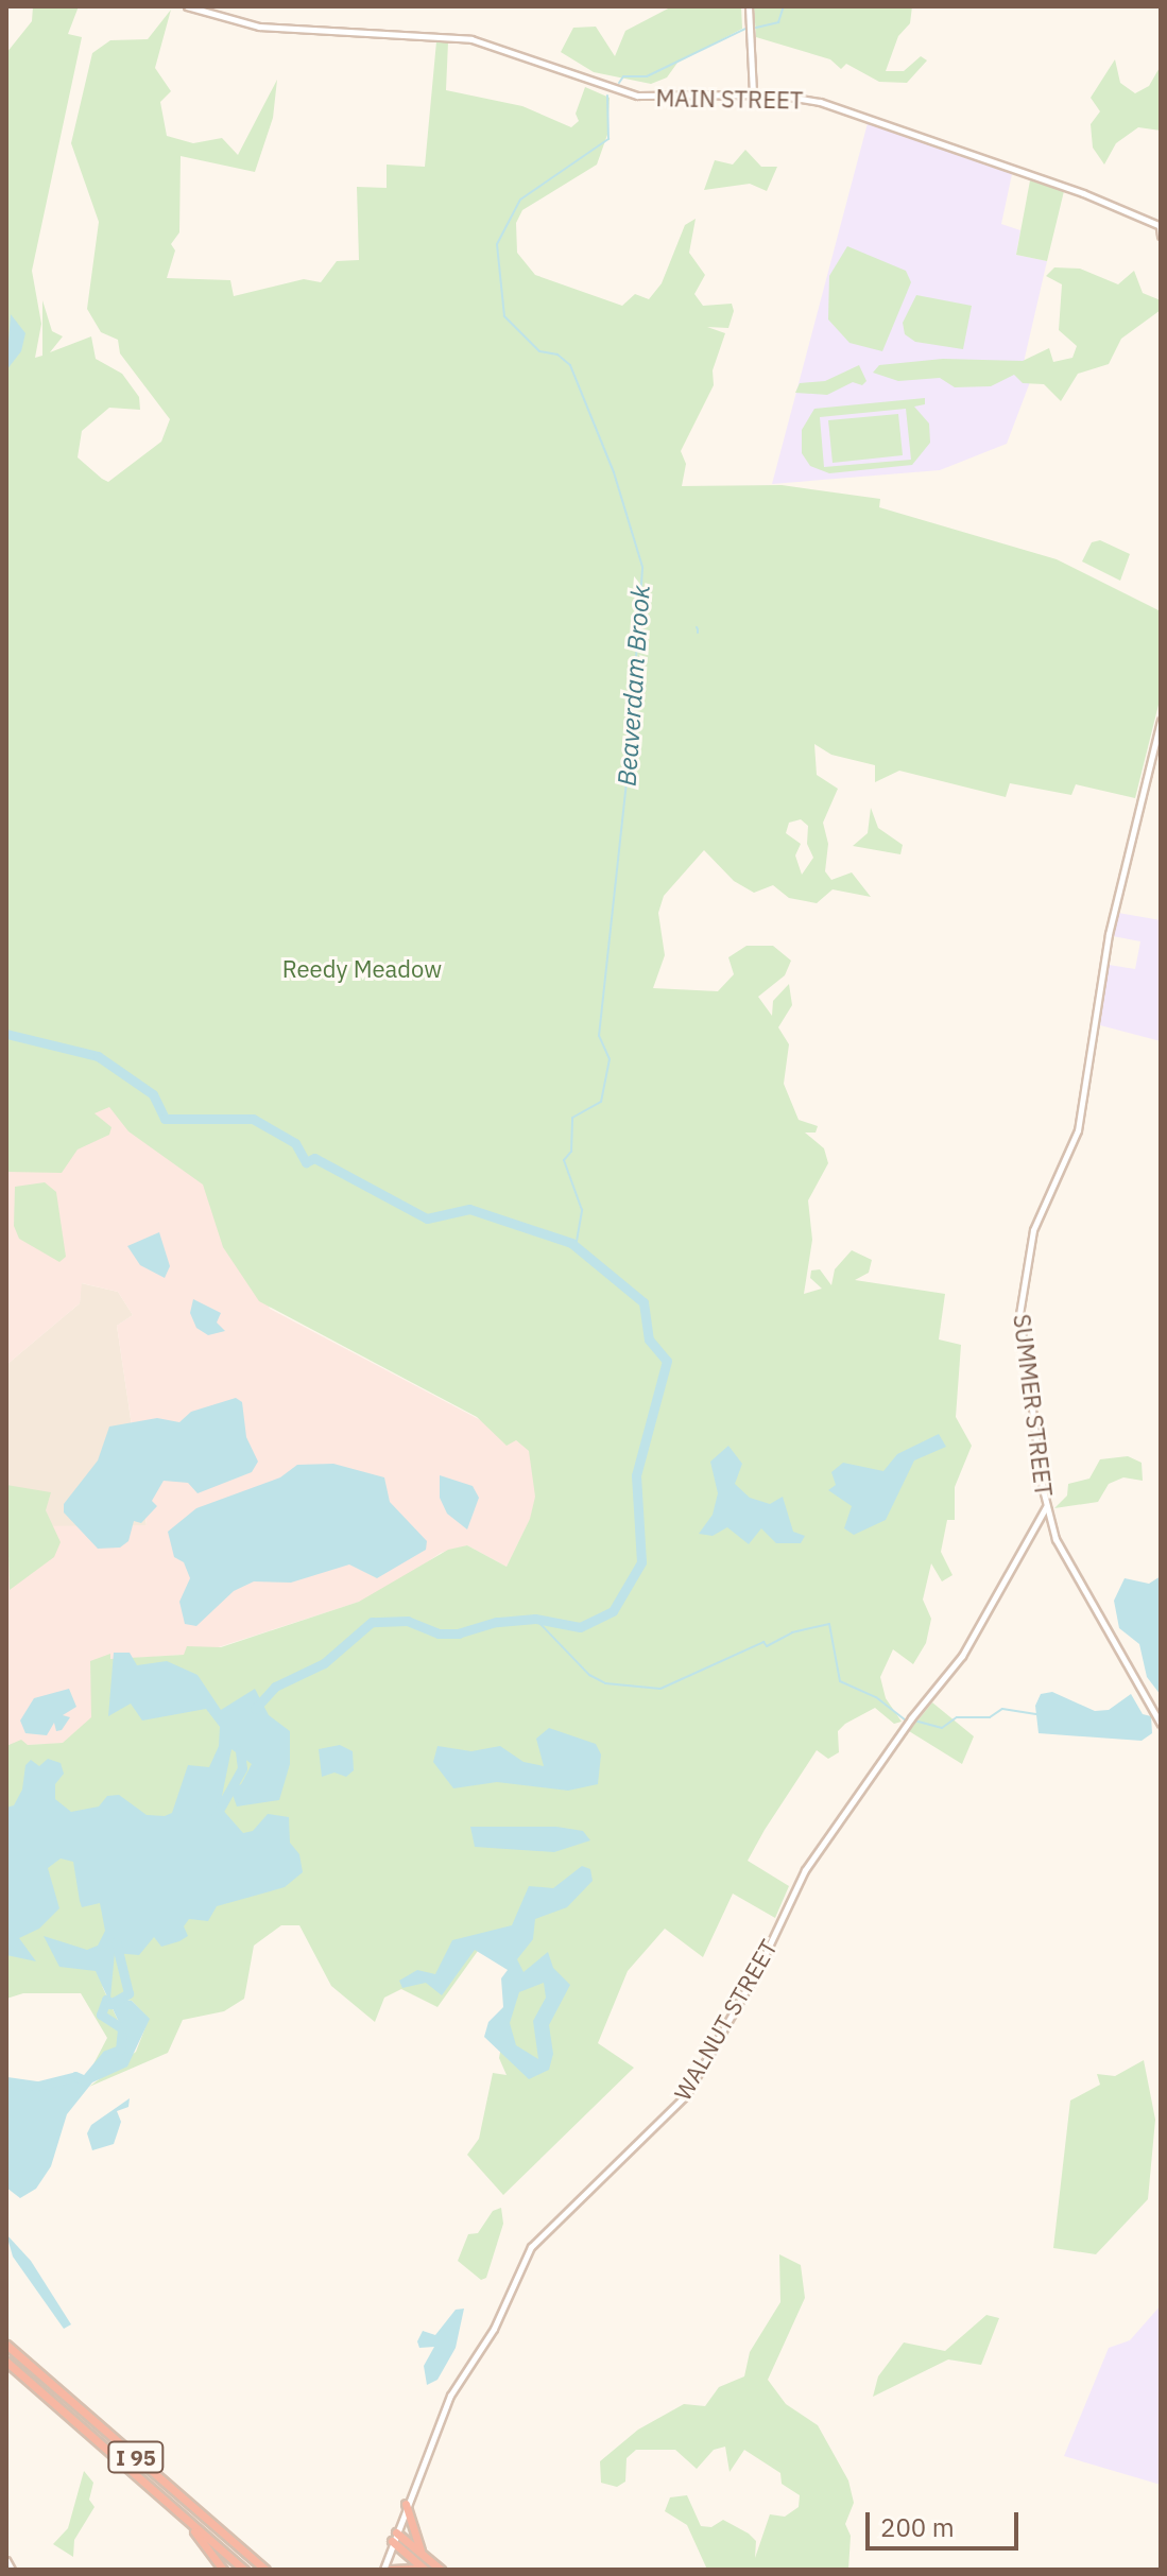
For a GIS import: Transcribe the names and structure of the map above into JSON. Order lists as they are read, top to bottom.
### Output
{
  "streets": {
    "highway": ["I 95"],
    "main road": ["MAIN STREET", "SUMMER STREET", "WALNUT STREET"]
  },
  "crossings": [
    ["SUMMER STREET", "WALNUT STREET"]
  ],
  "water": ["Beaverdam Brook"],
  "parks": ["Reedy Meadow"],
  "scale_bar": "200 m"
}
